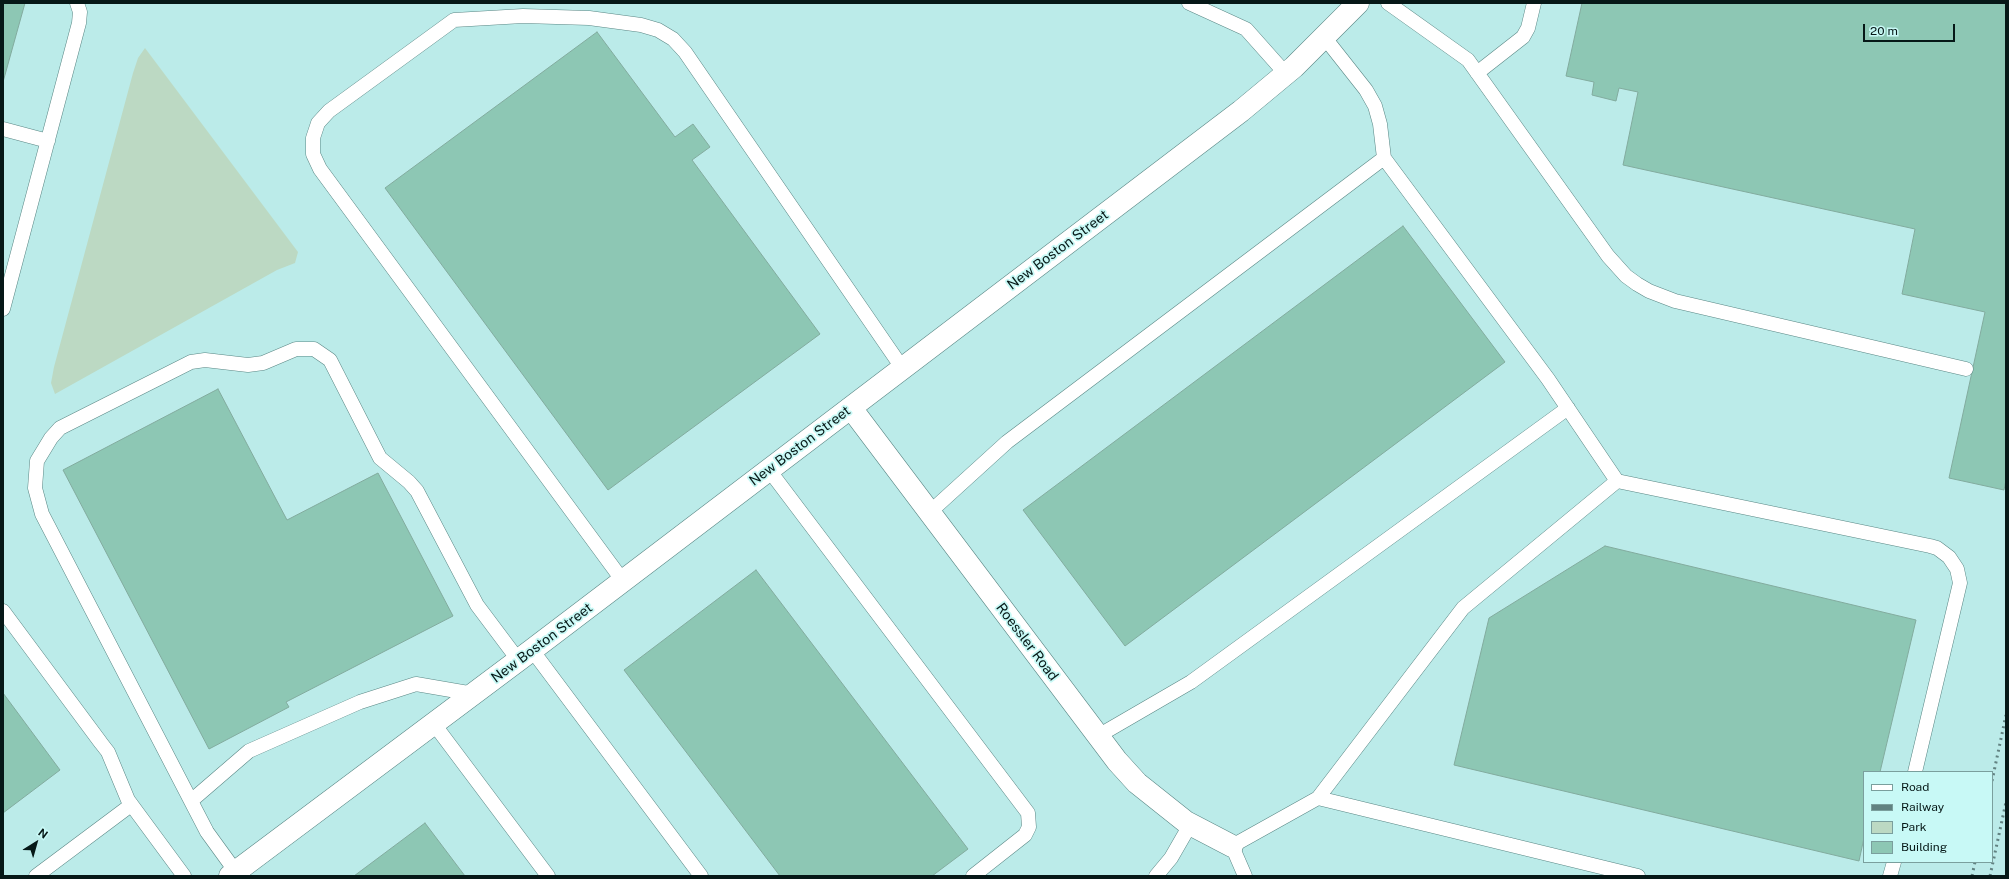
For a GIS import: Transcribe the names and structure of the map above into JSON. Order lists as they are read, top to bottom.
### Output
{
  "streets": {
    "main road": ["New Boston Street", "Roessler Road"]
  },
  "crossings": [
    ["New Boston Street", "Roessler Road"]
  ],
  "legend": [
    "Road",
    "Railway",
    "Park",
    "Building"
  ],
  "scale_bar": "20 m",
  "north": "top right"
}
